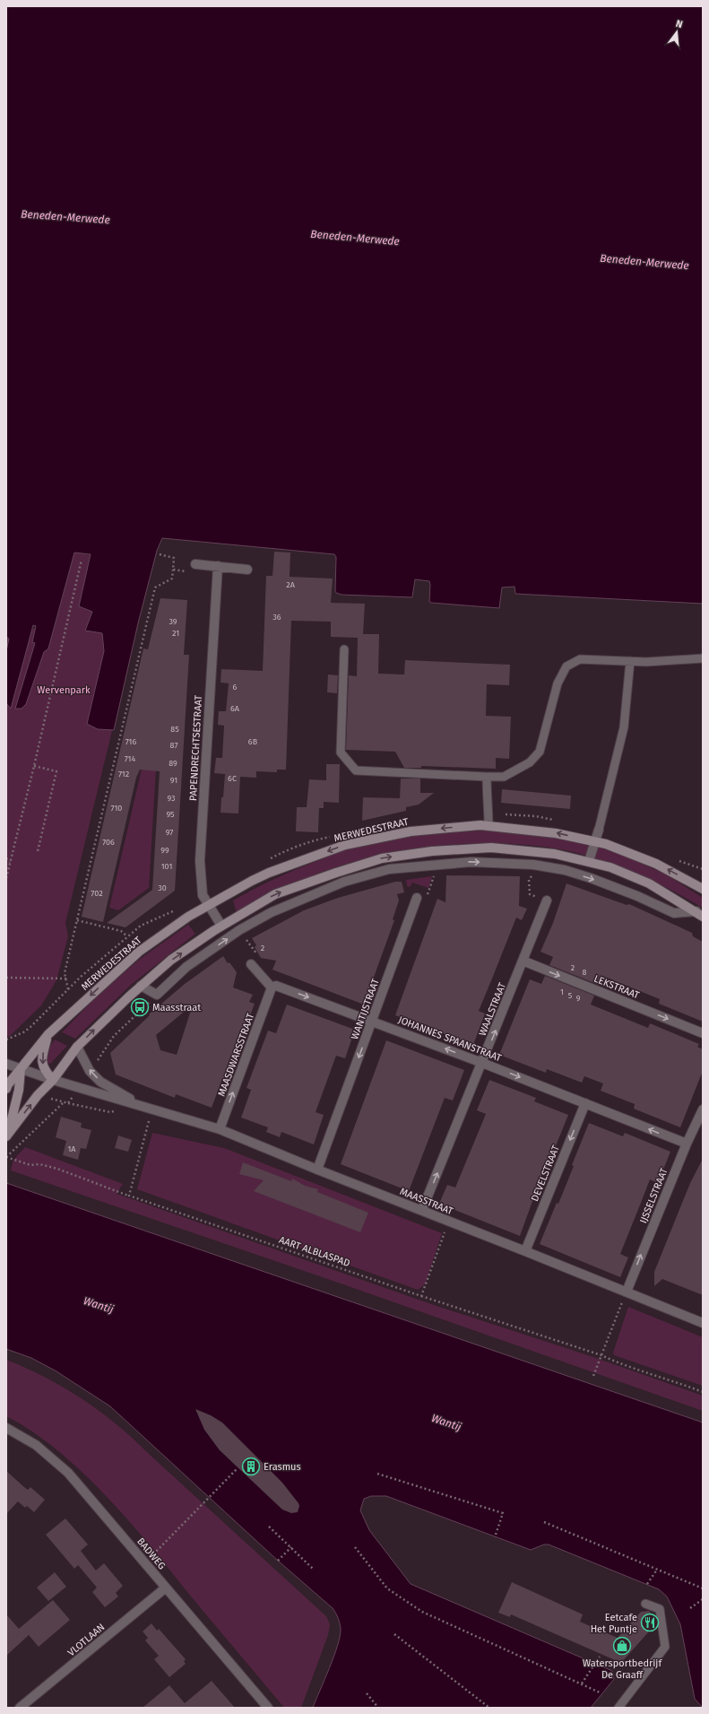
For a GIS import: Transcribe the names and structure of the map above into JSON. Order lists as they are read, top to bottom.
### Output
{
  "streets": {
    "main road": ["MERWEDESTRAAT"],
    "street": [
      "PAPENDRECHTSESTRAAT",
      "LEKSTRAAT",
      "WANTIJSTRAAT",
      "WAALSTRAAT",
      "JOHANNES SPAANSTRAAT",
      "MAASDWARSSTRAAT",
      "DEVELSTRAAT",
      "IJSSELSTRAAT",
      "MAASSTRAAT",
      "BADWEG",
      "VLOTLAAN"
    ],
    "path": ["AART ALBLASPAD"]
  },
  "crossings": [
    ["PAPENDRECHTSESTRAAT", "MERWEDESTRAAT"],
    ["MERWEDESTRAAT", "MAASSTRAAT"],
    ["LEKSTRAAT", "WAALSTRAAT"],
    ["WANTIJSTRAAT", "JOHANNES SPAANSTRAAT"],
    ["WANTIJSTRAAT", "MAASSTRAAT"],
    ["WAALSTRAAT", "JOHANNES SPAANSTRAAT"],
    ["WAALSTRAAT", "MAASSTRAAT"],
    ["JOHANNES SPAANSTRAAT", "MAASDWARSSTRAAT"],
    ["JOHANNES SPAANSTRAAT", "DEVELSTRAAT"],
    ["JOHANNES SPAANSTRAAT", "IJSSELSTRAAT"],
    ["MAASDWARSSTRAAT", "MAASSTRAAT"],
    ["DEVELSTRAAT", "MAASSTRAAT"],
    ["IJSSELSTRAAT", "MAASSTRAAT"],
    ["BADWEG", "VLOTLAAN"]
  ],
  "one_way": [
    "LEKSTRAAT",
    "WANTIJSTRAAT",
    "WAALSTRAAT",
    "MAASDWARSSTRAAT",
    "DEVELSTRAAT",
    "IJSSELSTRAAT"
  ],
  "water": ["Beneden-Merwede", "Wantij"],
  "parks": ["Wervenpark"],
  "places": {
    "bus stop": ["Maasstraat"],
    "building": ["Erasmus"],
    "restaurant": ["Eetcafe Het Puntje"],
    "shop": ["Watersportbedrijf De Graaff"]
  },
  "house_numbers": [
    "2A",
    "36",
    "39",
    "21",
    "6",
    "6A",
    "85",
    "716",
    "6B",
    "87",
    "714",
    "89",
    "712",
    "6C",
    "91",
    "93",
    "710",
    "95",
    "97",
    "706",
    "99",
    "101",
    "30",
    "702",
    "2",
    "2",
    "8",
    "1",
    "5",
    "9",
    "1A"
  ],
  "north": "top"
}
